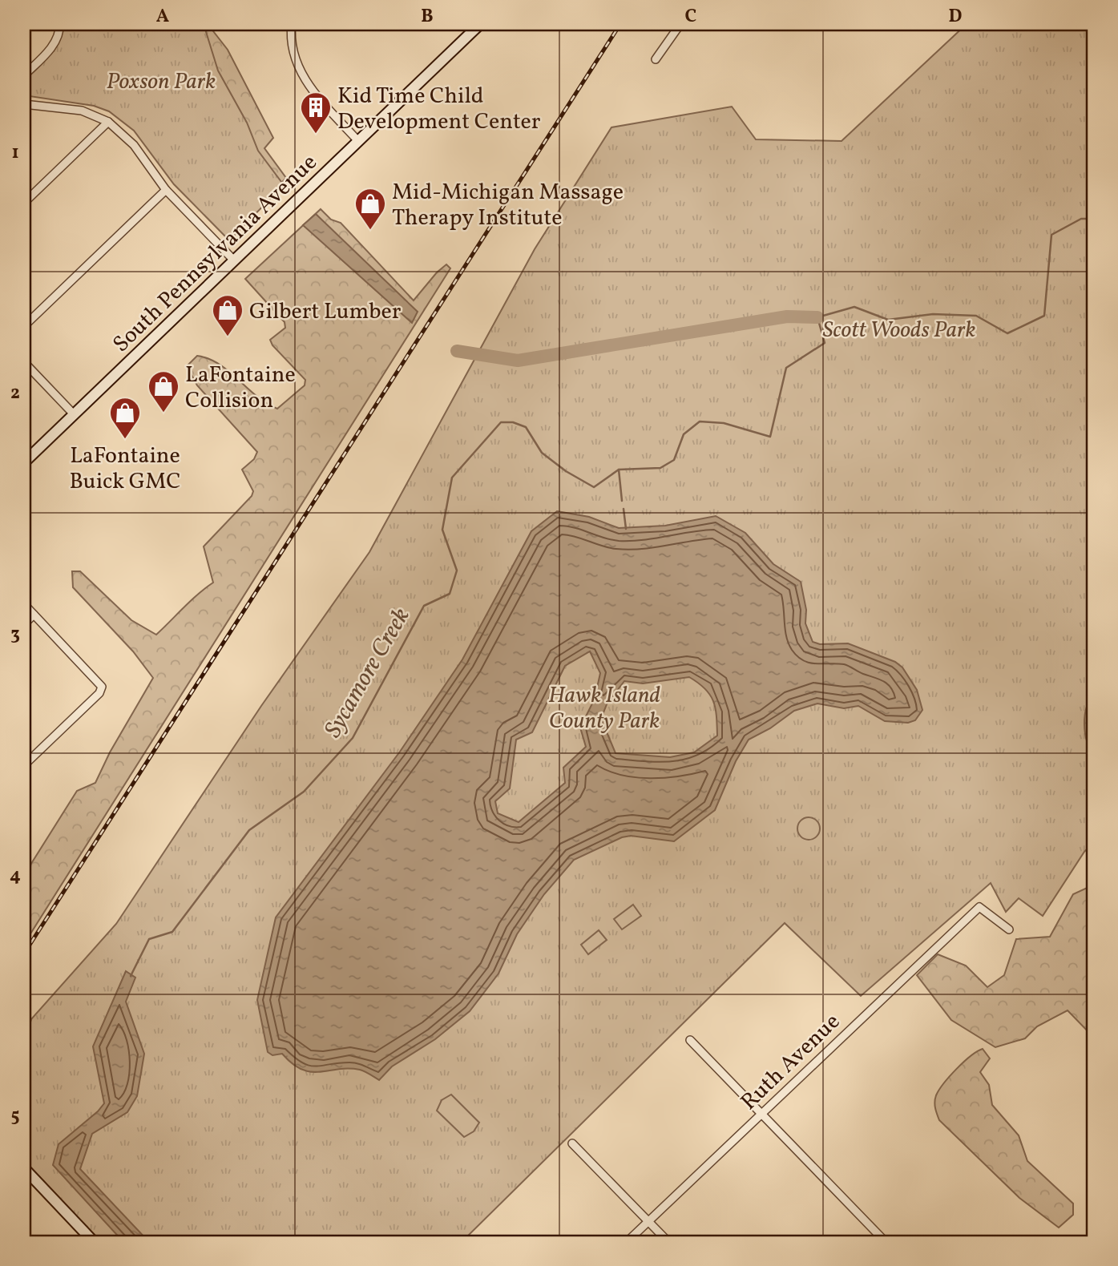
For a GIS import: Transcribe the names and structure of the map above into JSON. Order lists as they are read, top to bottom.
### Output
{
  "streets": {
    "main road": ["South Pennsylvania Avenue"],
    "street": ["Ruth Avenue"]
  },
  "water": ["Sycamore Creek"],
  "parks": ["Poxson Park", "Scott Woods Park", "Hawk Island County Park"],
  "places": {
    "building": ["Kid Time Child Development Center"],
    "shop": [
      "Mid-Michigan Massage Therapy Institute",
      "Gilbert Lumber",
      "LaFontaine Collision",
      "LaFontaine Buick GMC"
    ]
  },
  "grid": {
    "columns": [
      "A",
      "B",
      "C",
      "D"
    ],
    "rows": [
      "1",
      "2",
      "3",
      "4",
      "5"
    ]
  }
}
